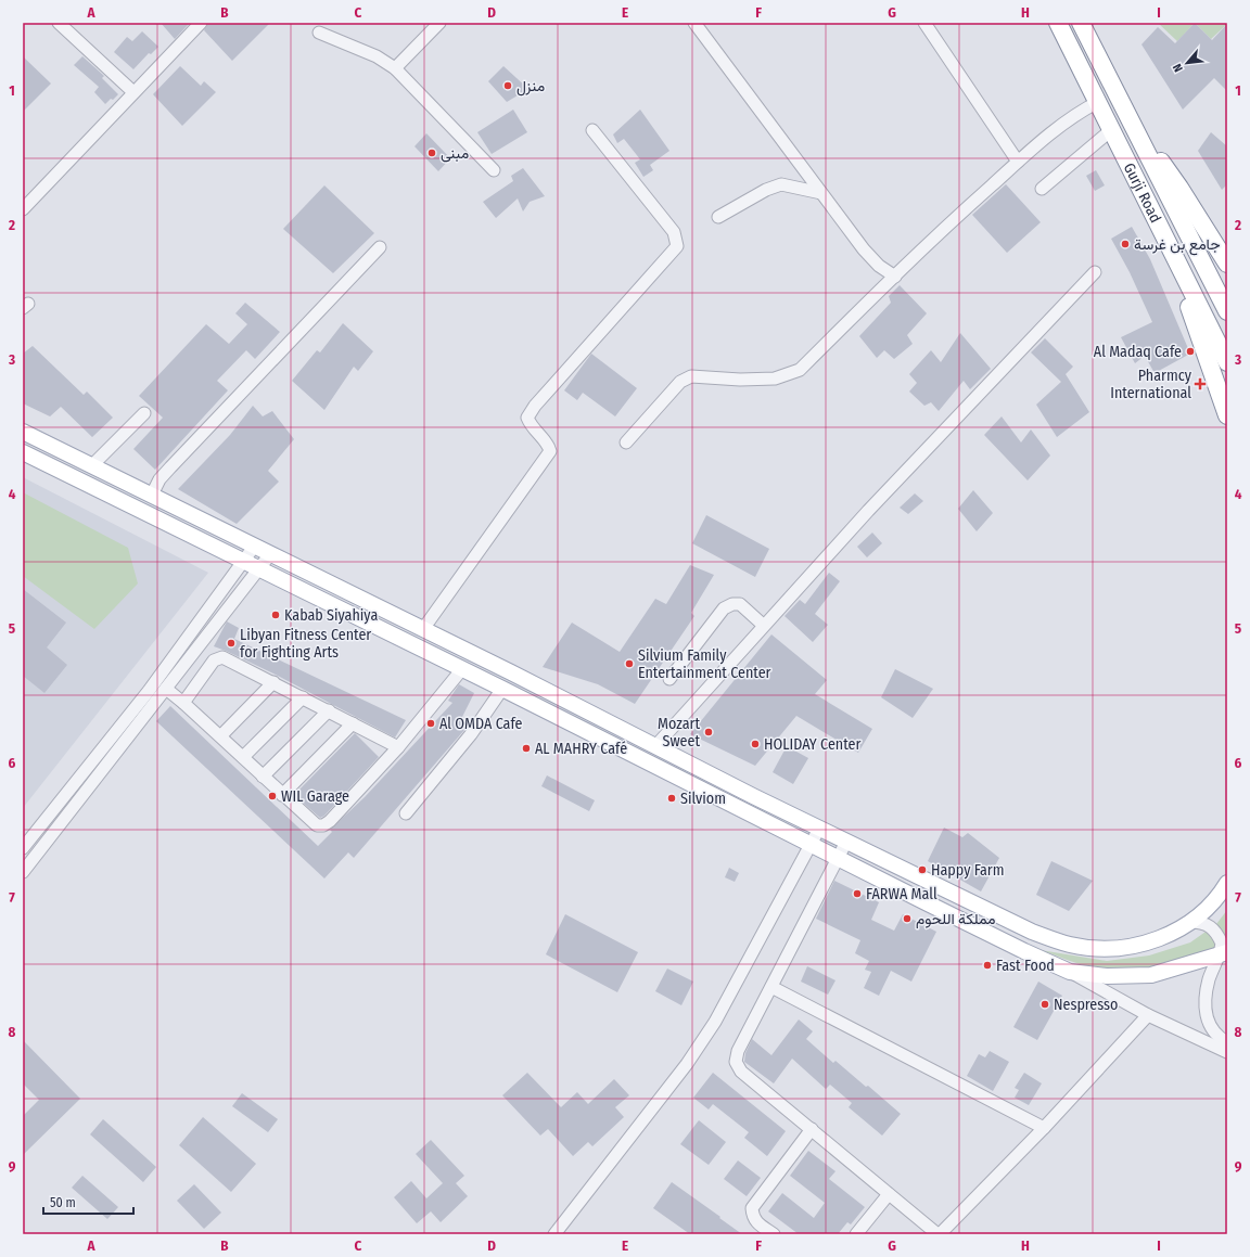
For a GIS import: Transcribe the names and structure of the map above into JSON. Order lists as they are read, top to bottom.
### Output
{
  "streets": {
    "highway": ["Gurji Road"]
  },
  "places": {
    "other": [
      "منزل",
      "مبنى",
      "جامع بن غرسة",
      "Al Madaq Cafe",
      "Kabab Siyahiya",
      "Libyan Fitness Center for Fighting Arts",
      "Silvium Family Entertainment Center",
      "Al OMDA Cafe",
      "Mozart Sweet",
      "HOLIDAY Center",
      "AL MAHRY Café",
      "WIL Garage",
      "Silviom",
      "Happy Farm",
      "FARWA Mall",
      "مملكة اللحوم",
      "Fast Food",
      "Nespresso"
    ],
    "health": ["Pharmcy International"]
  },
  "scale_bar": "50 m",
  "north": "bottom left",
  "grid": {
    "columns": [
      "A",
      "B",
      "C",
      "D",
      "E",
      "F",
      "G",
      "H",
      "I"
    ],
    "rows": [
      "1",
      "2",
      "3",
      "4",
      "5",
      "6",
      "7",
      "8",
      "9"
    ]
  }
}
